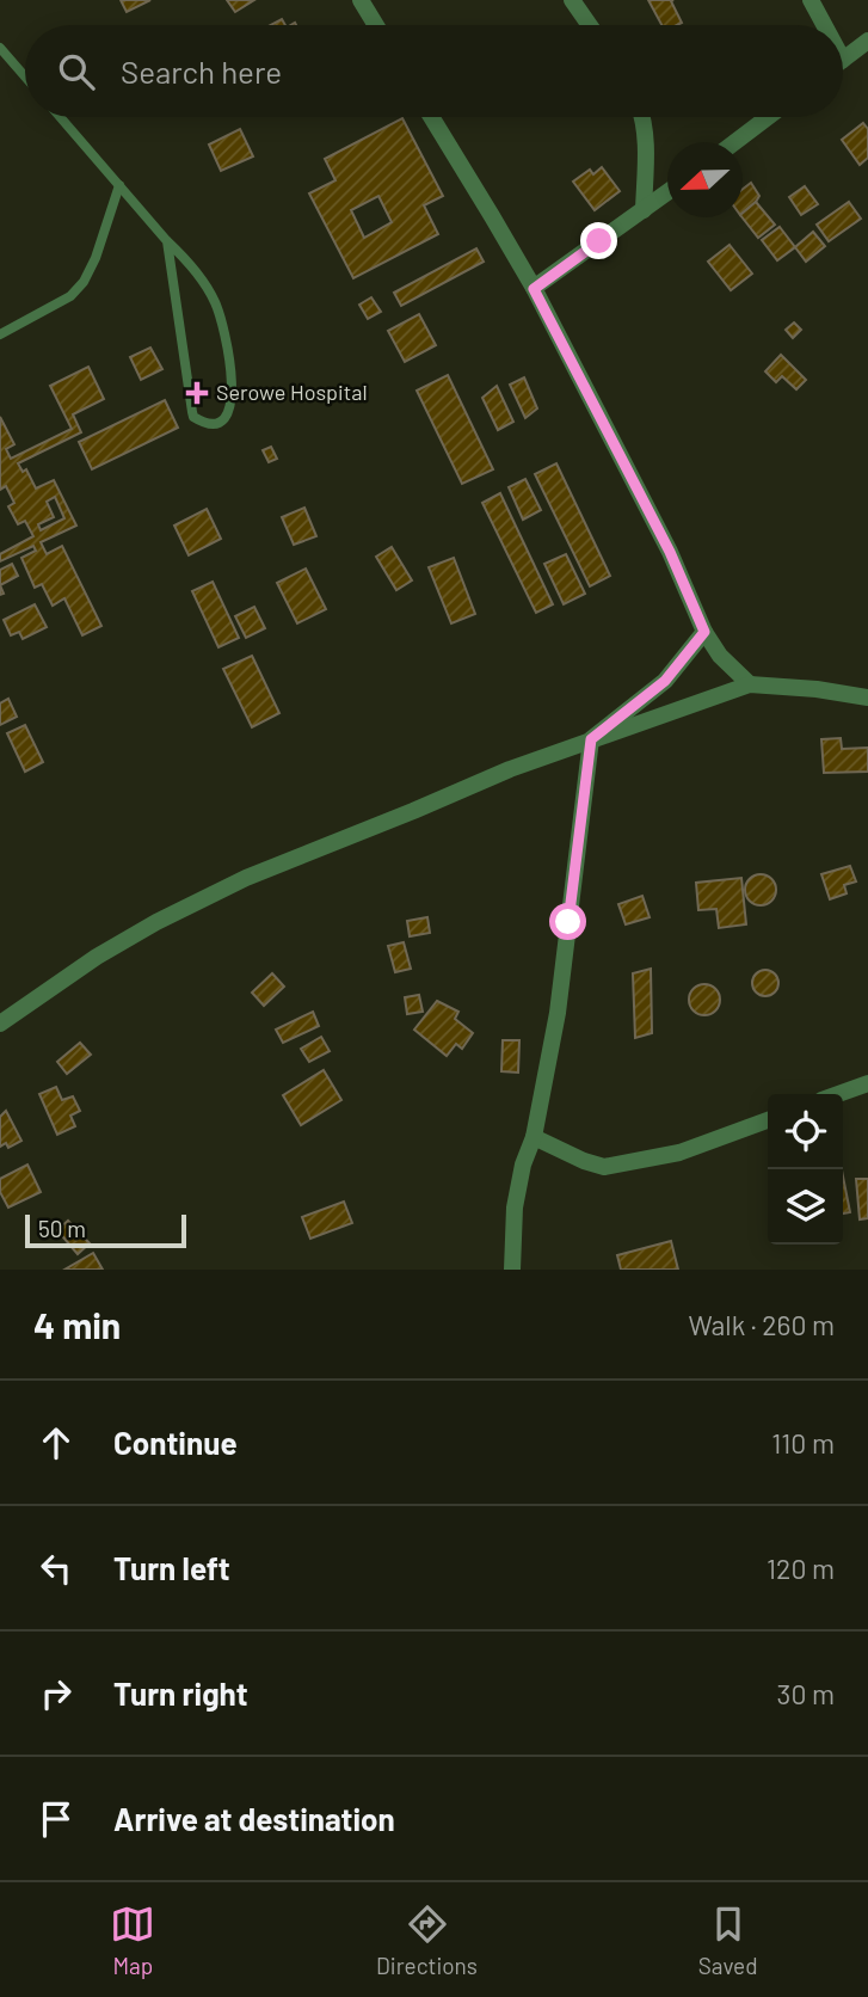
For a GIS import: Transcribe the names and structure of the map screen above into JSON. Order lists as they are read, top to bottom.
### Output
{
  "places": {
    "health": ["Serowe Hospital"]
  },
  "scale_bar": "50 m",
  "north": "left",
  "page": {
    "search": "Search here",
    "scale": "50 m",
    "heading": ["4 min", "Walk · 260 m"],
    "list": [
      ["Continue", "110 m"],
      ["Turn left", "120 m"],
      ["Turn right", "30 m"],
      "Arrive at destination"
    ],
    "nav": ["Map", "Directions", "Saved"]
  }
}
